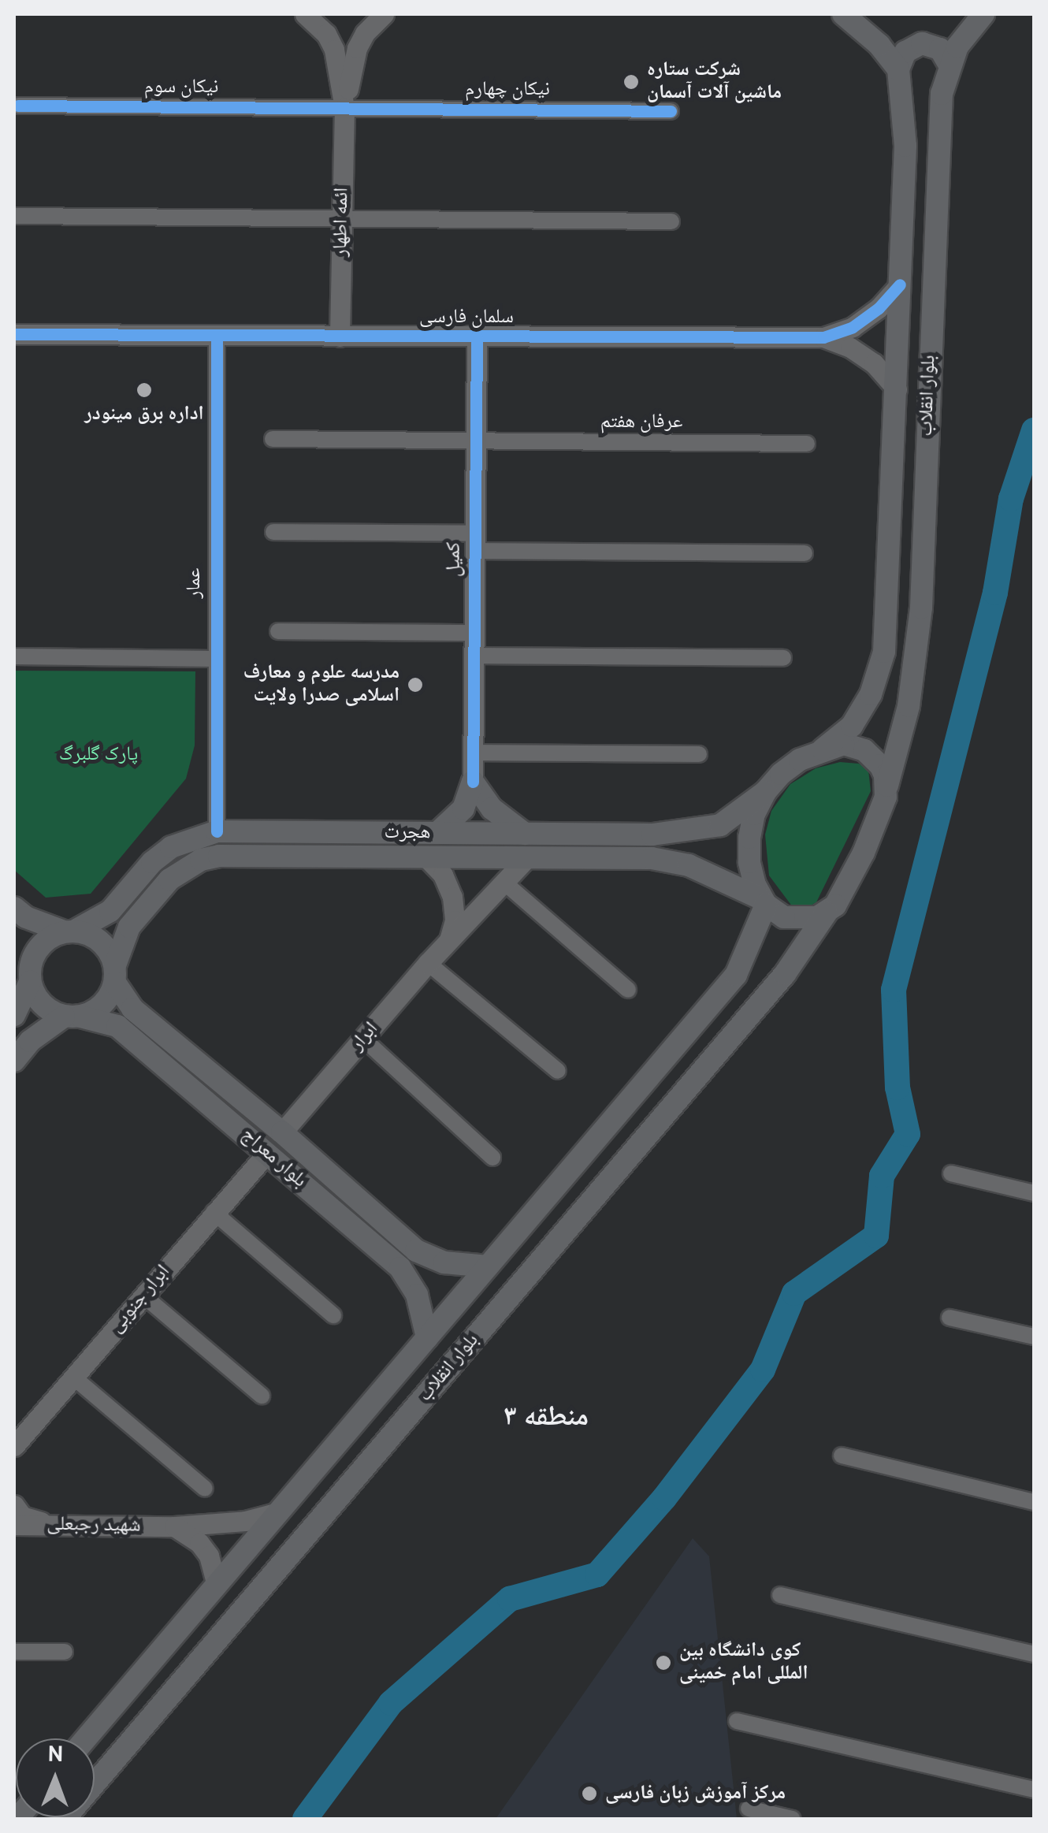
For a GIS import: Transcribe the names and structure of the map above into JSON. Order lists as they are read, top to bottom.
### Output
{
  "streets": {
    "main road": ["بلوار انقلاب", "هجرت", "بلوار معراج"],
    "street": [
      "نیکان سوم",
      "نیکان چهارم",
      "ائمه اطهار",
      "سلمان فارسی",
      "عرفان هفتم",
      "کمیل",
      "عمار",
      "ابرار",
      "ابرار جنوبی",
      "شهید رجبعلی"
    ]
  },
  "crossings": [
    ["نیکان سوم", "نیکان چهارم"],
    ["نیکان سوم", "ائمه اطهار"],
    ["نیکان چهارم", "ائمه اطهار"],
    ["ائمه اطهار", "سلمان فارسی"],
    ["سلمان فارسی", "بلوار انقلاب"],
    ["سلمان فارسی", "کمیل"],
    ["سلمان فارسی", "عمار"],
    ["بلوار انقلاب", "هجرت"],
    ["بلوار انقلاب", "بلوار معراج"],
    ["بلوار انقلاب", "شهید رجبعلی"],
    ["عرفان هفتم", "کمیل"],
    ["عمار", "هجرت"],
    ["هجرت", "ابرار"],
    ["هجرت", "بلوار معراج"],
    ["ابرار", "بلوار معراج"],
    ["بلوار معراج", "ابرار جنوبی"]
  ],
  "districts": ["منطقه ۳"],
  "parks": ["پارک گلبرگ"],
  "places": [
    "شرکت ستاره ماشین آلات آسمان",
    "اداره برق مینودر",
    "مدرسه علوم و معارف اسلامی صدرا ولایت",
    "کوی دانشگاه بین المللی امام خمینی",
    "مرکز آموزش زبان فارسی"
  ],
  "north": "top"
}
